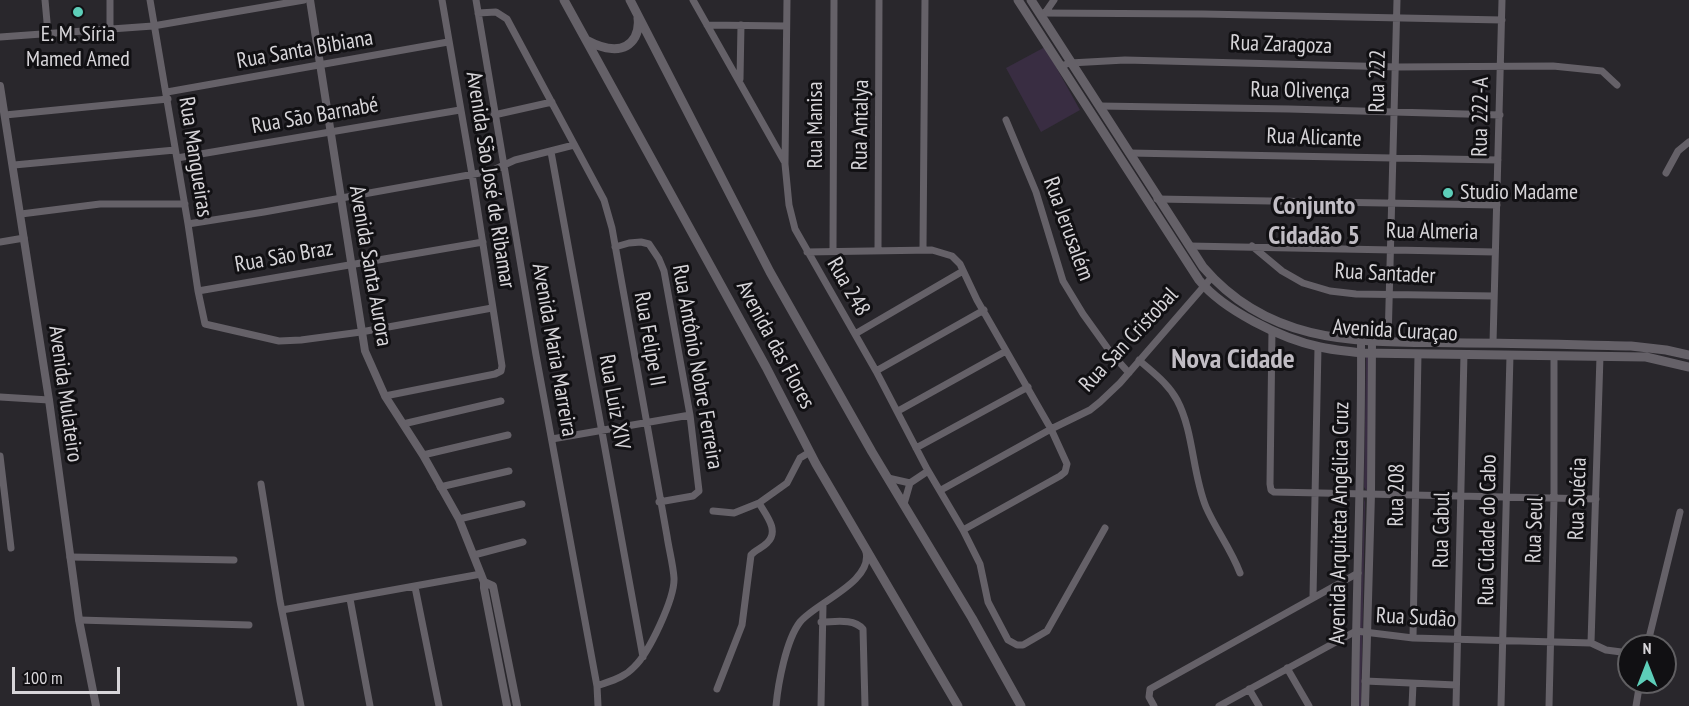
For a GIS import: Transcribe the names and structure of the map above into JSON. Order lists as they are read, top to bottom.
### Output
{
  "streets": {
    "main road": ["Avenida Curaçao", "Avenida das Flores"],
    "street": [
      "Rua Zaragoza",
      "Rua Santa Bibiana",
      "Rua 222",
      "Rua Olivença",
      "Rua São Barnabé",
      "Rua 222-A",
      "Rua Manisa",
      "Rua Antalya",
      "Rua Alicante",
      "Rua Mangueiras",
      "Avenida São José de Ribamar",
      "Rua Jerusalém",
      "Rua Almeria",
      "Rua São Braz",
      "Avenida Santa Aurora",
      "Rua Santader",
      "Rua 248",
      "Rua Felipe II",
      "Rua San Cristobal",
      "Avenida Maria Marreira",
      "Rua Antônio Nobre Ferreira",
      "Avenida Mulateiro",
      "Rua Luiz XIV",
      "Rua 208",
      "Rua Suécia",
      "Avenida Arquiteta Angélica Cruz",
      "Rua Cabul",
      "Rua Cidade do Cabo",
      "Rua Seul",
      "Rua Sudão"
    ]
  },
  "crossings": [
    ["Rua Zaragoza", "Rua 222"],
    ["Rua Zaragoza", "Rua 222-A"],
    ["Rua Zaragoza", "Avenida Curaçao"],
    ["Rua Santa Bibiana", "Rua Mangueiras"],
    ["Rua Santa Bibiana", "Avenida São José de Ribamar"],
    ["Rua Santa Bibiana", "Avenida Santa Aurora"],
    ["Rua Santa Bibiana", "Avenida Mulateiro"],
    ["Rua 222", "Rua Olivença"],
    ["Rua 222", "Rua Alicante"],
    ["Rua 222", "Rua Almeria"],
    ["Rua 222", "Rua Santader"],
    ["Rua 222", "Avenida Curaçao"],
    ["Rua Olivença", "Rua 222-A"],
    ["Rua Olivença", "Avenida Curaçao"],
    ["Rua São Barnabé", "Rua Mangueiras"],
    ["Rua São Barnabé", "Avenida São José de Ribamar"],
    ["Rua São Barnabé", "Avenida Santa Aurora"],
    ["Rua São Barnabé", "Avenida Mulateiro"],
    ["Rua 222-A", "Rua Alicante"],
    ["Rua 222-A", "Rua Almeria"],
    ["Rua 222-A", "Rua Santader"],
    ["Rua 222-A", "Avenida Curaçao"],
    ["Rua Alicante", "Avenida Curaçao"],
    ["Rua Mangueiras", "Rua São Braz"],
    ["Rua Mangueiras", "Avenida Santa Aurora"],
    ["Avenida São José de Ribamar", "Rua São Braz"],
    ["Avenida São José de Ribamar", "Avenida Santa Aurora"],
    ["Rua Jerusalém", "Rua San Cristobal"],
    ["Rua Almeria", "Rua Santader"],
    ["Rua Almeria", "Avenida Curaçao"],
    ["Rua São Braz", "Avenida Santa Aurora"],
    ["Rua 248", "Rua San Cristobal"],
    ["Avenida Curaçao", "Rua San Cristobal"],
    ["Avenida Curaçao", "Rua 208"],
    ["Avenida Curaçao", "Rua Suécia"],
    ["Avenida Curaçao", "Avenida Arquiteta Angélica Cruz"],
    ["Avenida Curaçao", "Rua Cabul"],
    ["Avenida Curaçao", "Rua Cidade do Cabo"],
    ["Avenida Curaçao", "Rua Seul"],
    ["Rua Felipe II", "Avenida Maria Marreira"],
    ["Rua Felipe II", "Rua Antônio Nobre Ferreira"],
    ["Rua Felipe II", "Rua Luiz XIV"],
    ["Rua 208", "Rua Sudão"],
    ["Rua Suécia", "Rua Sudão"],
    ["Avenida Arquiteta Angélica Cruz", "Rua Sudão"],
    ["Rua Cabul", "Rua Sudão"],
    ["Rua Cidade do Cabo", "Rua Sudão"],
    ["Rua Seul", "Rua Sudão"]
  ],
  "districts": ["Conjunto Cidadão 5", "Nova Cidade"],
  "places": ["E. M. Síria Mamed Amed", "Studio Madame"],
  "scale_bar": "100 m",
  "north": "top"
}
